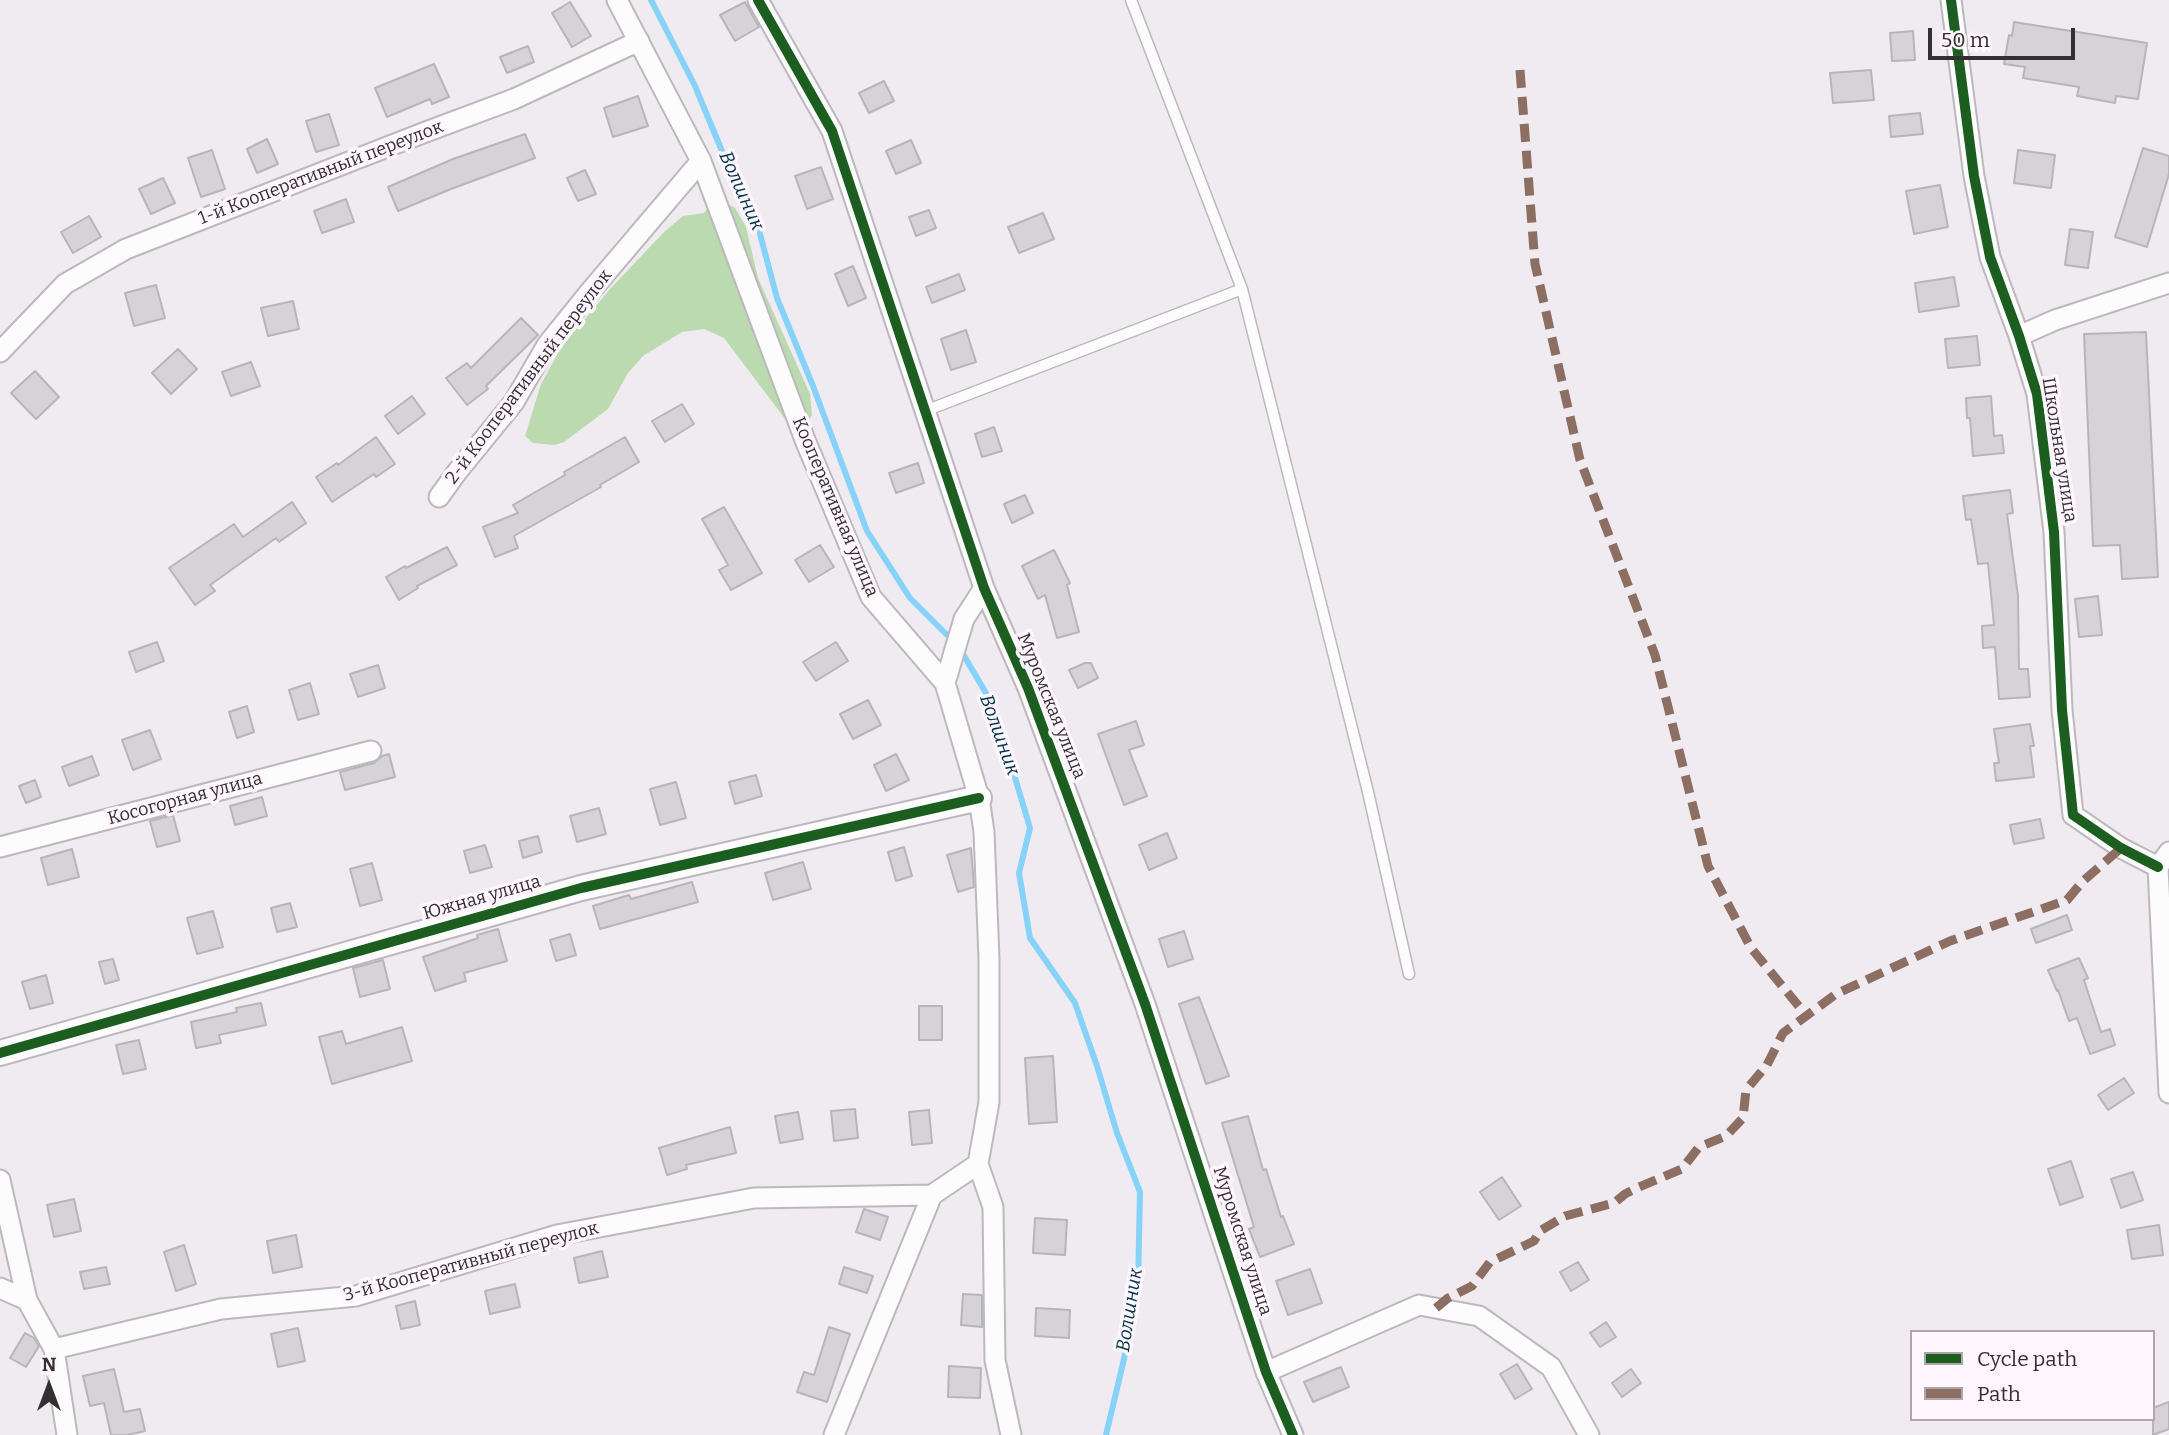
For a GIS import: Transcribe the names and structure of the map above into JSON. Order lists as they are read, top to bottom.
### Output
{
  "streets": {
    "street": [
      "1-й Кооперативный переулок",
      "2-й Кооперативный переулок",
      "Школьная улица",
      "Кооперативная улица",
      "Муромская улица",
      "Косогорная улица",
      "Южная улица",
      "3-й Кооперативный переулок"
    ]
  },
  "crossings": [
    ["1-й Кооперативный переулок", "Кооперативная улица"],
    ["2-й Кооперативный переулок", "Кооперативная улица"],
    ["Кооперативная улица", "Южная улица"]
  ],
  "water": ["Волшник"],
  "legend": ["Cycle path", "Path"],
  "scale_bar": "50 m",
  "north": "top"
}
